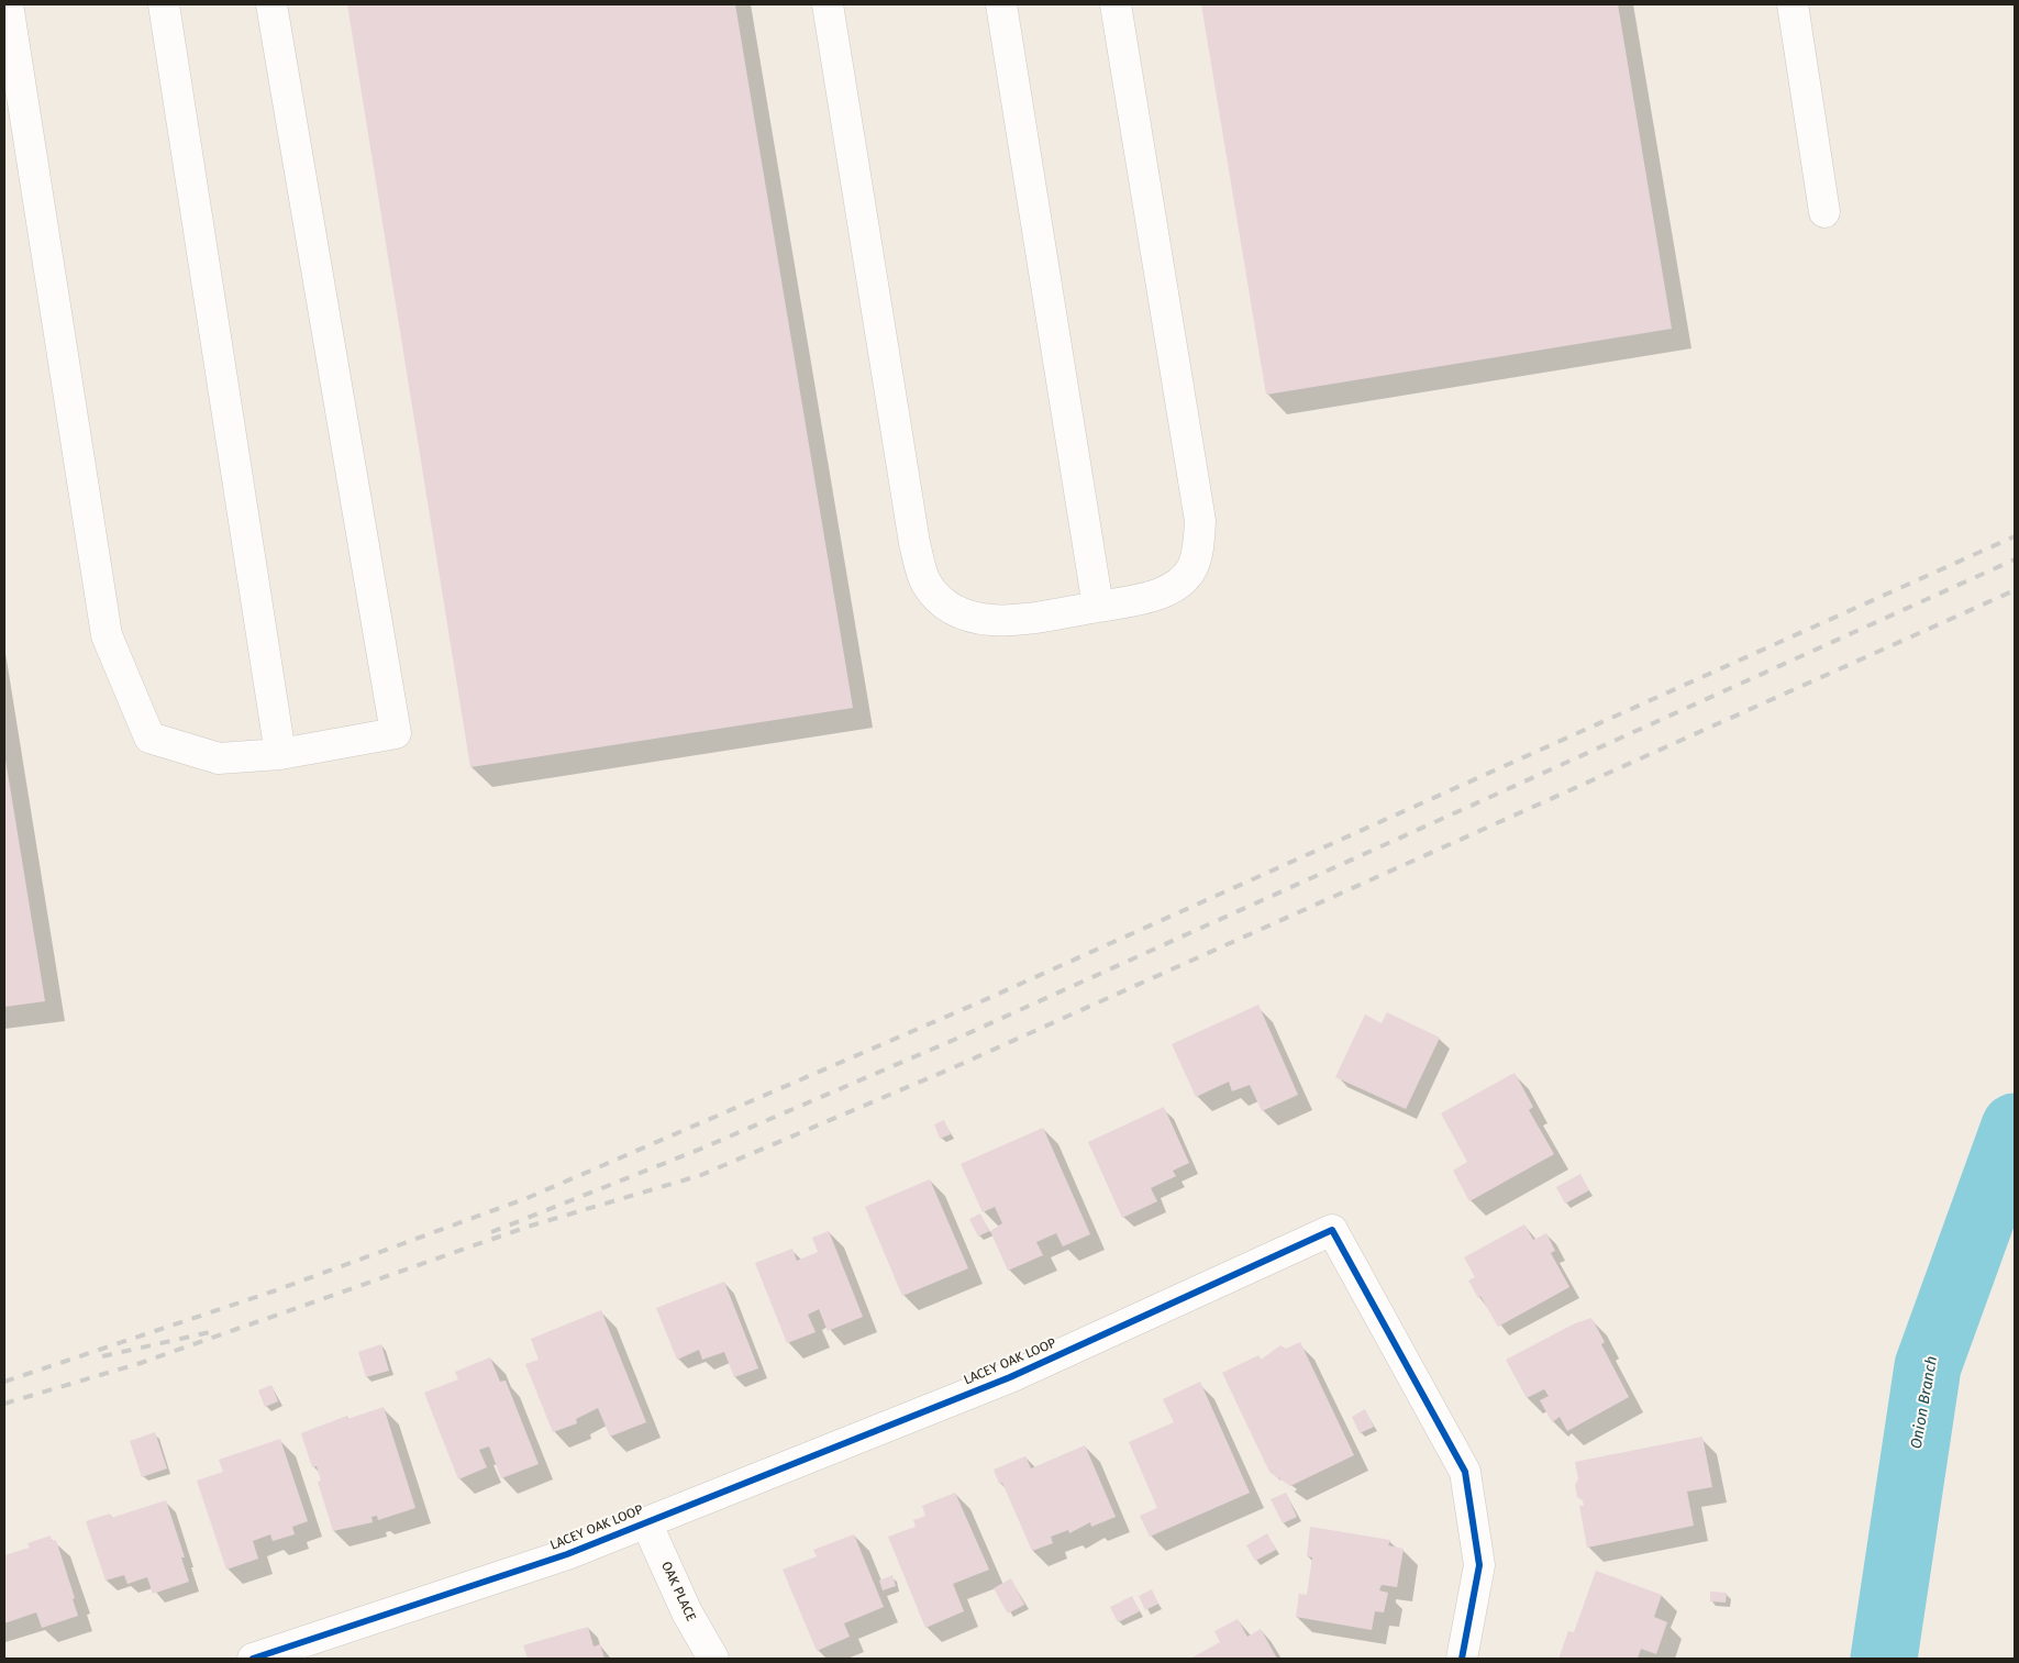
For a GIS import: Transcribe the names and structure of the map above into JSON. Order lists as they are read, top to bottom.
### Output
{
  "streets": {
    "street": ["LACEY OAK LOOP", "OAK PLACE"]
  },
  "crossings": [
    ["LACEY OAK LOOP", "OAK PLACE"]
  ],
  "water": ["Onion Branch"]
}
